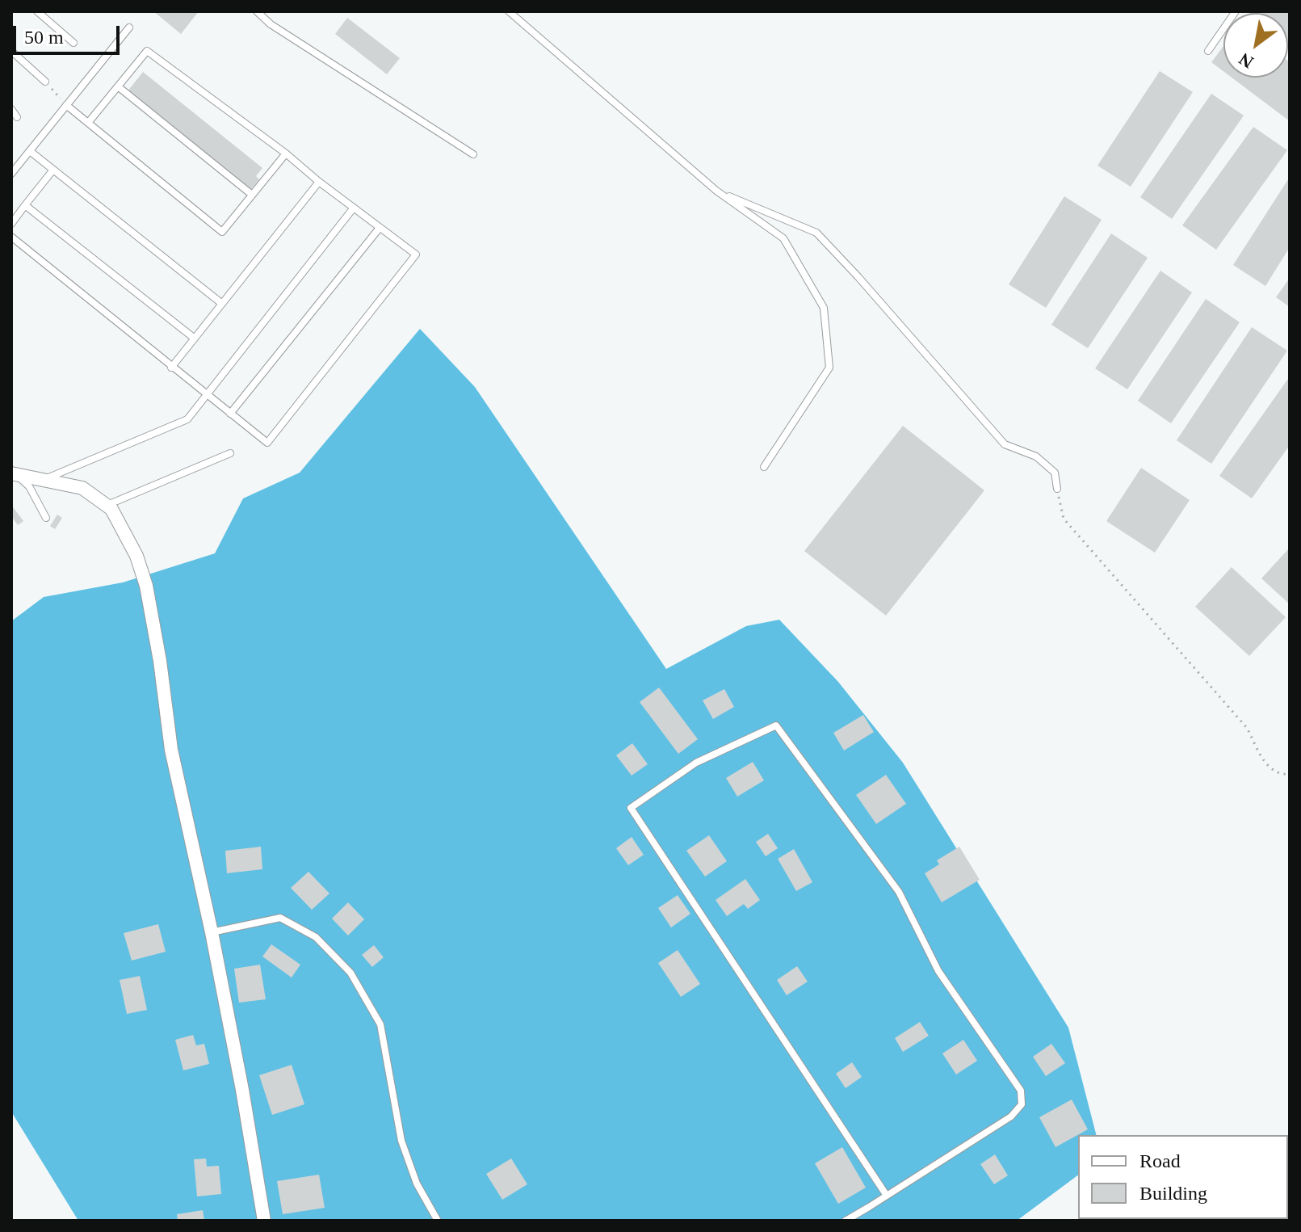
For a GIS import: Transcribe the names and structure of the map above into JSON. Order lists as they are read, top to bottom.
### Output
{
  "legend": ["Road", "Building"],
  "scale_bar": "50 m",
  "north": "bottom left"
}
